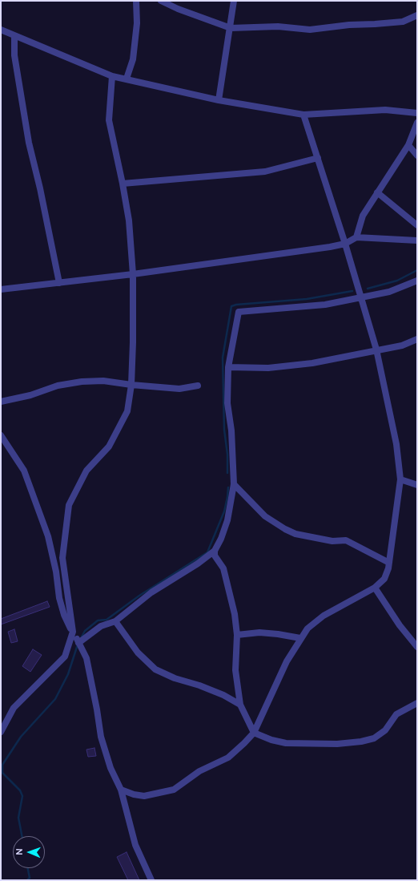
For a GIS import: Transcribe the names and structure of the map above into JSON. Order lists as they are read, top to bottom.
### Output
{
  "north": "left"
}
